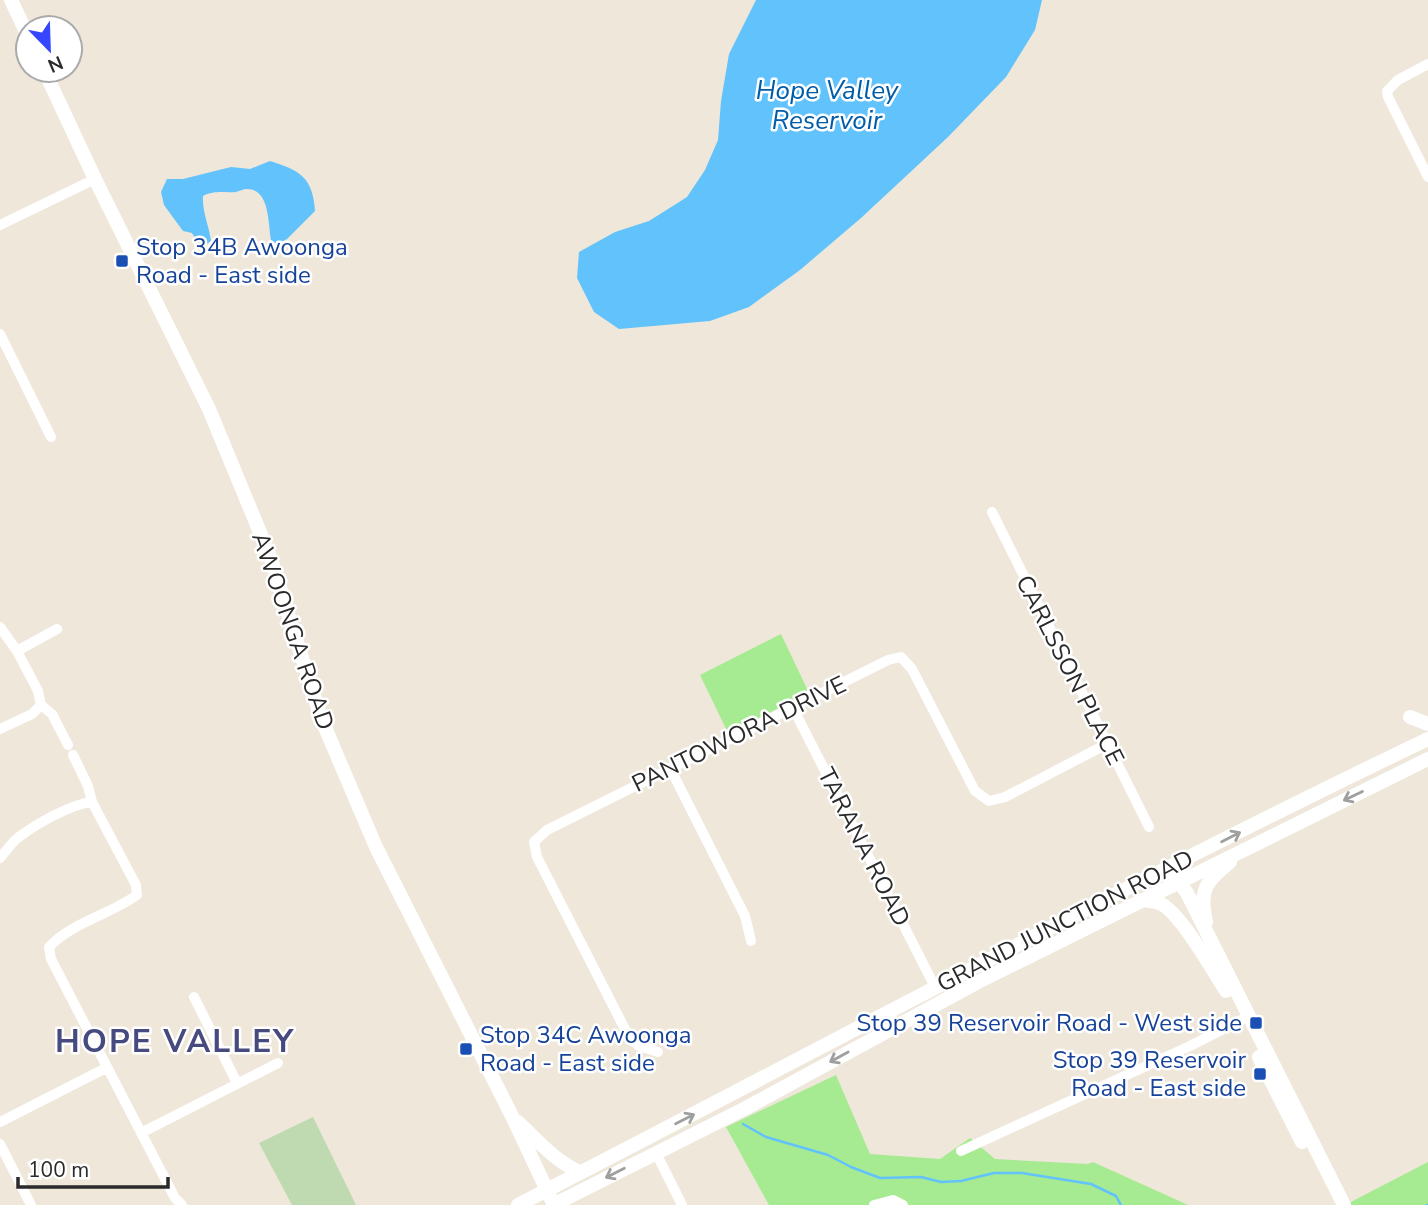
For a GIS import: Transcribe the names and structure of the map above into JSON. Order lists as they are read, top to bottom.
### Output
{
  "streets": {
    "main road": ["AWOONGA ROAD", "GRAND JUNCTION ROAD"],
    "street": ["CARLSSON PLACE", "PANTOWORA DRIVE", "TARANA ROAD"]
  },
  "crossings": [
    ["AWOONGA ROAD", "GRAND JUNCTION ROAD"],
    ["CARLSSON PLACE", "PANTOWORA DRIVE"],
    ["PANTOWORA DRIVE", "TARANA ROAD"],
    ["TARANA ROAD", "GRAND JUNCTION ROAD"]
  ],
  "districts": ["HOPE VALLEY"],
  "water": ["Hope Valley Reservoir"],
  "places": {
    "transit": [
      "Stop 34B Awoonga Road - East side",
      "Stop 39 Reservoir Road - West side",
      "Stop 34C Awoonga Road - East side",
      "Stop 39 Reservoir Road - East side"
    ]
  },
  "scale_bar": "100 m",
  "north": "bottom right"
}
